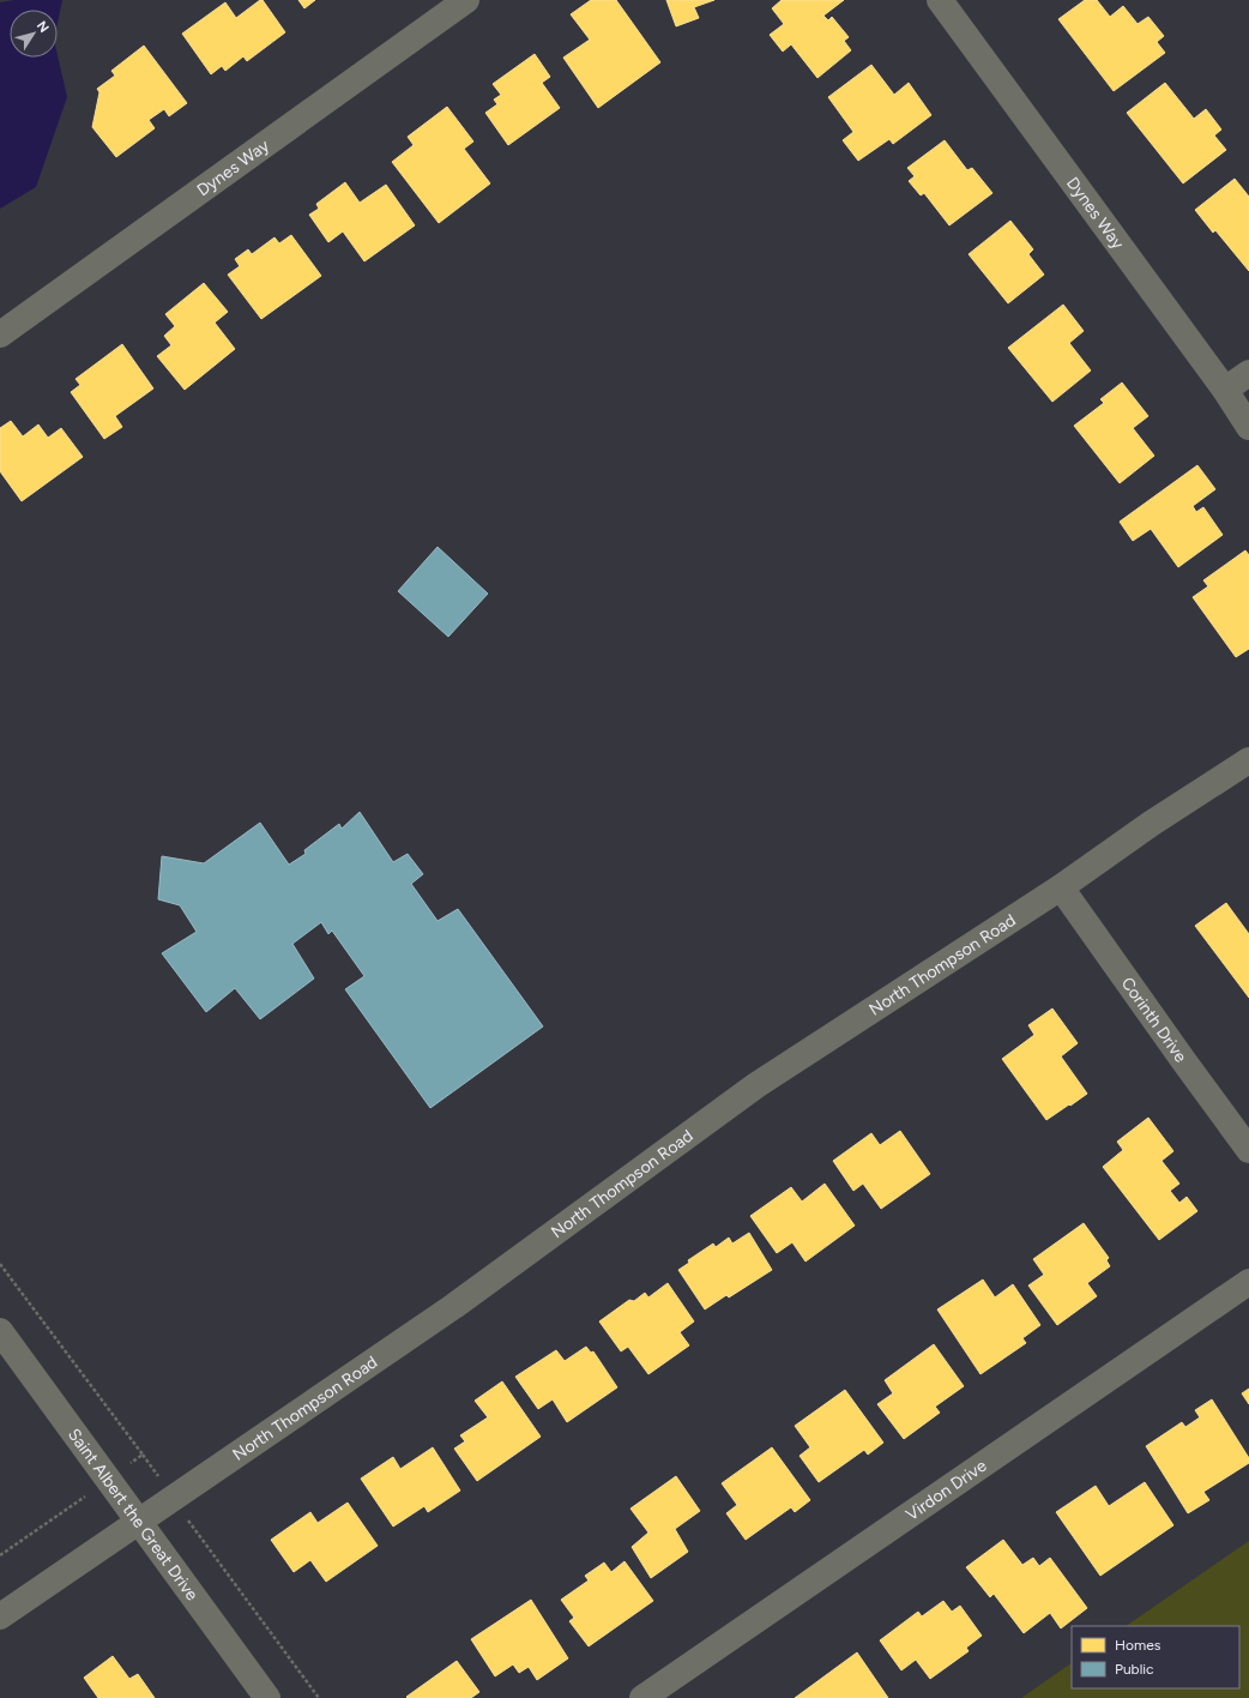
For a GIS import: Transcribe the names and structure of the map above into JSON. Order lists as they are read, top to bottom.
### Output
{
  "streets": {
    "street": [
      "Dynes Way",
      "North Thompson Road",
      "Corinth Drive",
      "Virdon Drive",
      "Saint Albert the Great Drive"
    ]
  },
  "crossings": [
    ["North Thompson Road", "Corinth Drive"],
    ["North Thompson Road", "Saint Albert the Great Drive"]
  ],
  "legend": ["Homes", "Public"],
  "north": "top right"
}
